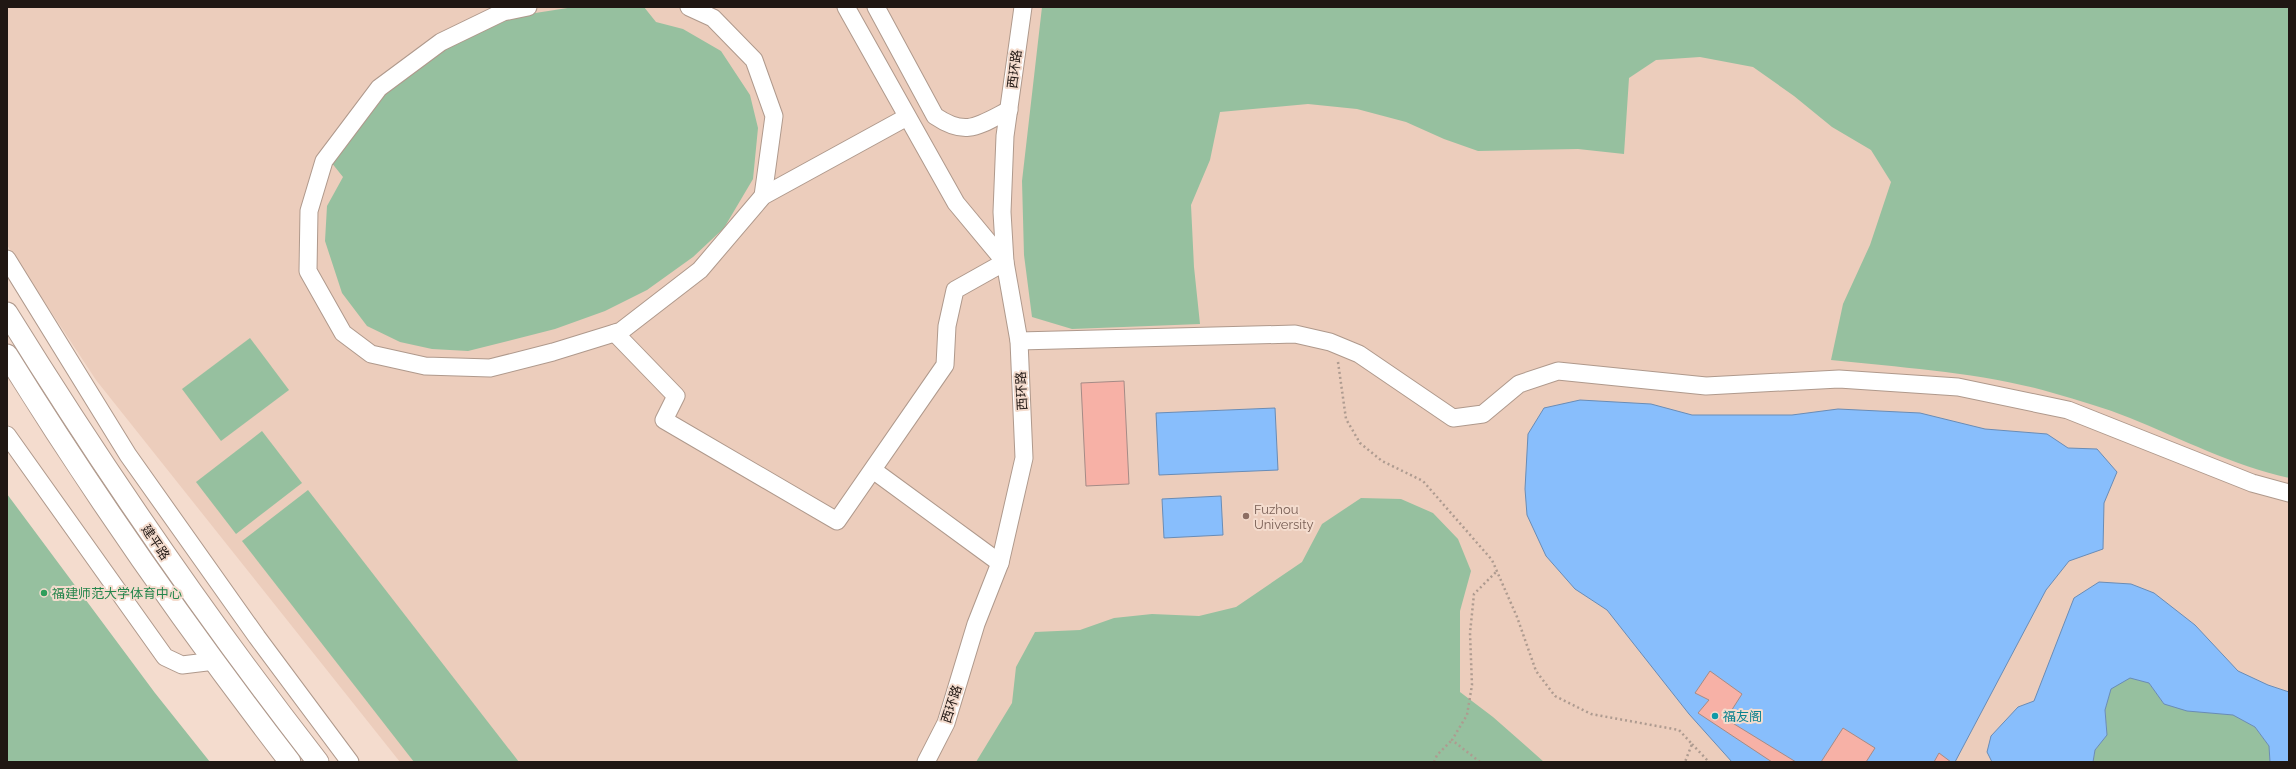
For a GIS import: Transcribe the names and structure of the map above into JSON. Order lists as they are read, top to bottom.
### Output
{
  "streets": {
    "main road": ["建平路"],
    "street": ["西环路"]
  },
  "places": ["Fuzhou University", "福建师范大学体育中心", "福友阁"]
}
